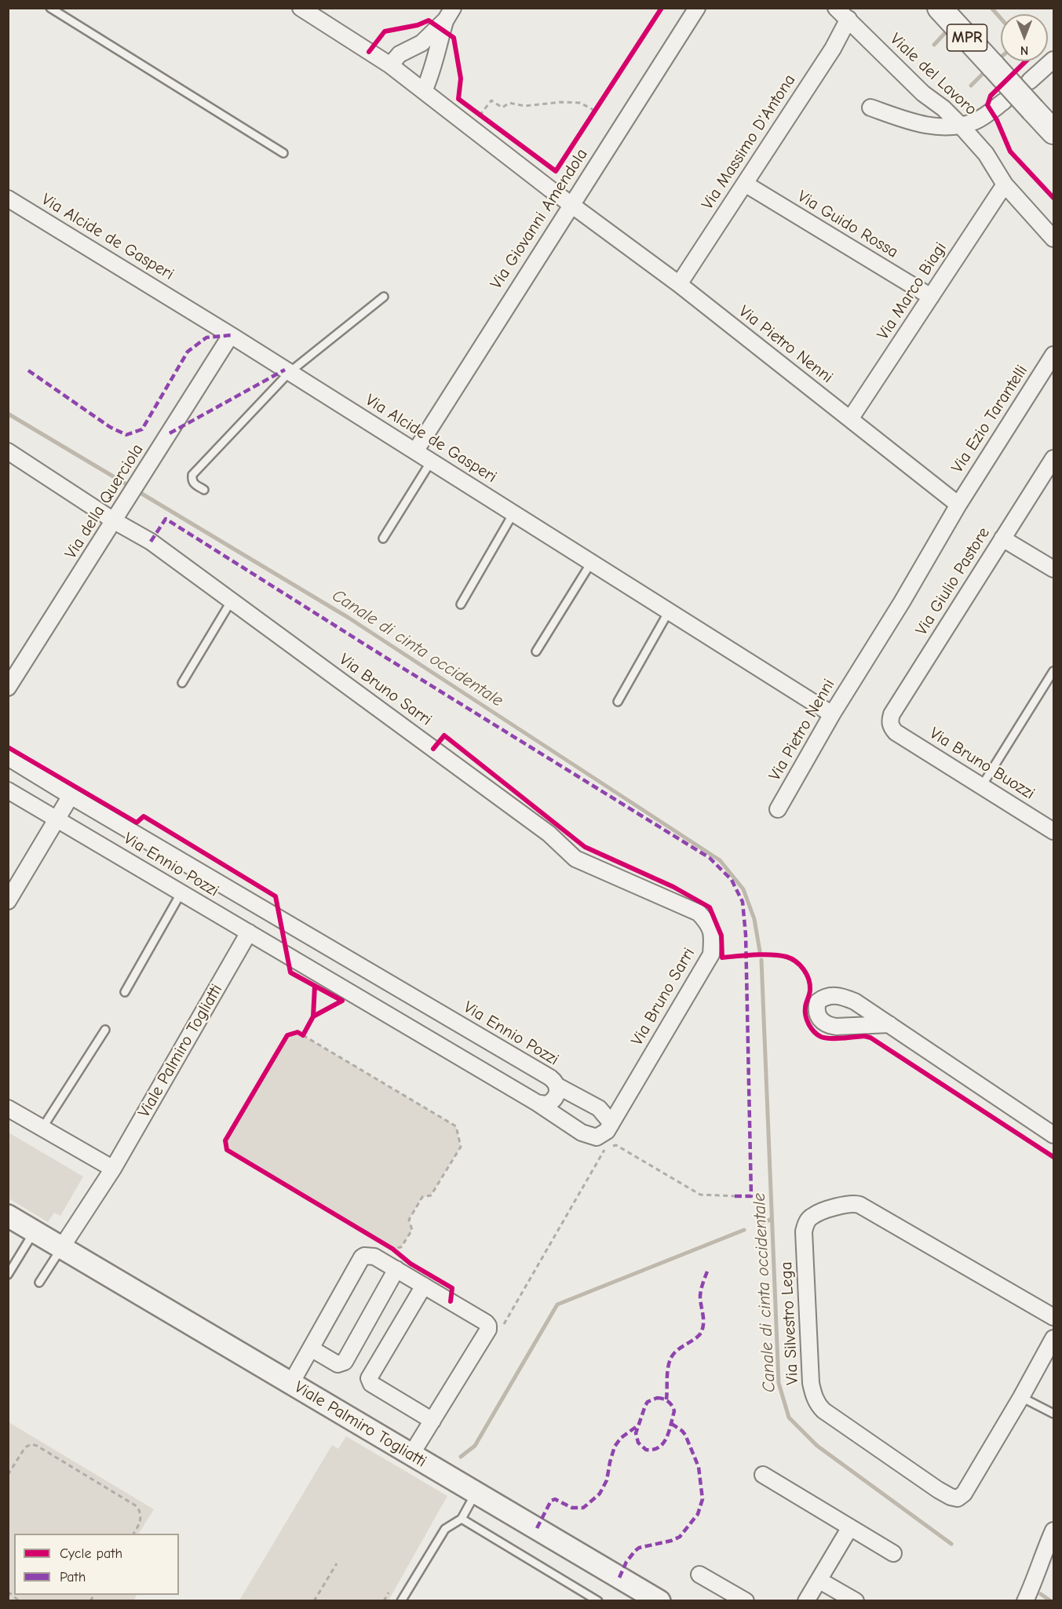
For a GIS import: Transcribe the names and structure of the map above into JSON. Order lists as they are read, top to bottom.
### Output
{
  "streets": {
    "main road": ["MPR"],
    "street": [
      "Viale del Lavoro",
      "Via Massimo D'Antona",
      "Via Giovanni Amendola",
      "Via Guido Rossa",
      "Via Alcide de Gasperi",
      "Via Marco Biagi",
      "Via Pietro Nenni",
      "Via Ezio Tarantelli",
      "Via della Querciola",
      "Via Giulio Pastore",
      "Via Bruno Sarri",
      "Via Bruno Buozzi",
      "Via Ennio Pozzi",
      "Viale Palmiro Togliatti",
      "Via Silvestro Lega"
    ]
  },
  "crossings": [
    ["Viale del Lavoro", "Via Massimo D'Antona"],
    ["Viale del Lavoro", "Via Marco Biagi"],
    ["Via Massimo D'Antona", "Via Guido Rossa"],
    ["Via Massimo D'Antona", "Via Pietro Nenni"],
    ["Via Giovanni Amendola", "Via Alcide de Gasperi"],
    ["Via Giovanni Amendola", "Via Pietro Nenni"],
    ["Via Guido Rossa", "Via Marco Biagi"],
    ["Via Alcide de Gasperi", "Via Pietro Nenni"],
    ["Via Alcide de Gasperi", "Via della Querciola"],
    ["Via Marco Biagi", "Via Pietro Nenni"],
    ["Via Pietro Nenni", "Via Ezio Tarantelli"],
    ["Via della Querciola", "Via Bruno Sarri"],
    ["Via Giulio Pastore", "Via Bruno Buozzi"],
    ["Via Ennio Pozzi", "Viale Palmiro Togliatti"]
  ],
  "water": ["Canale di cinta occidentale"],
  "legend": ["Cycle path", "Path"],
  "north": "bottom"
}
